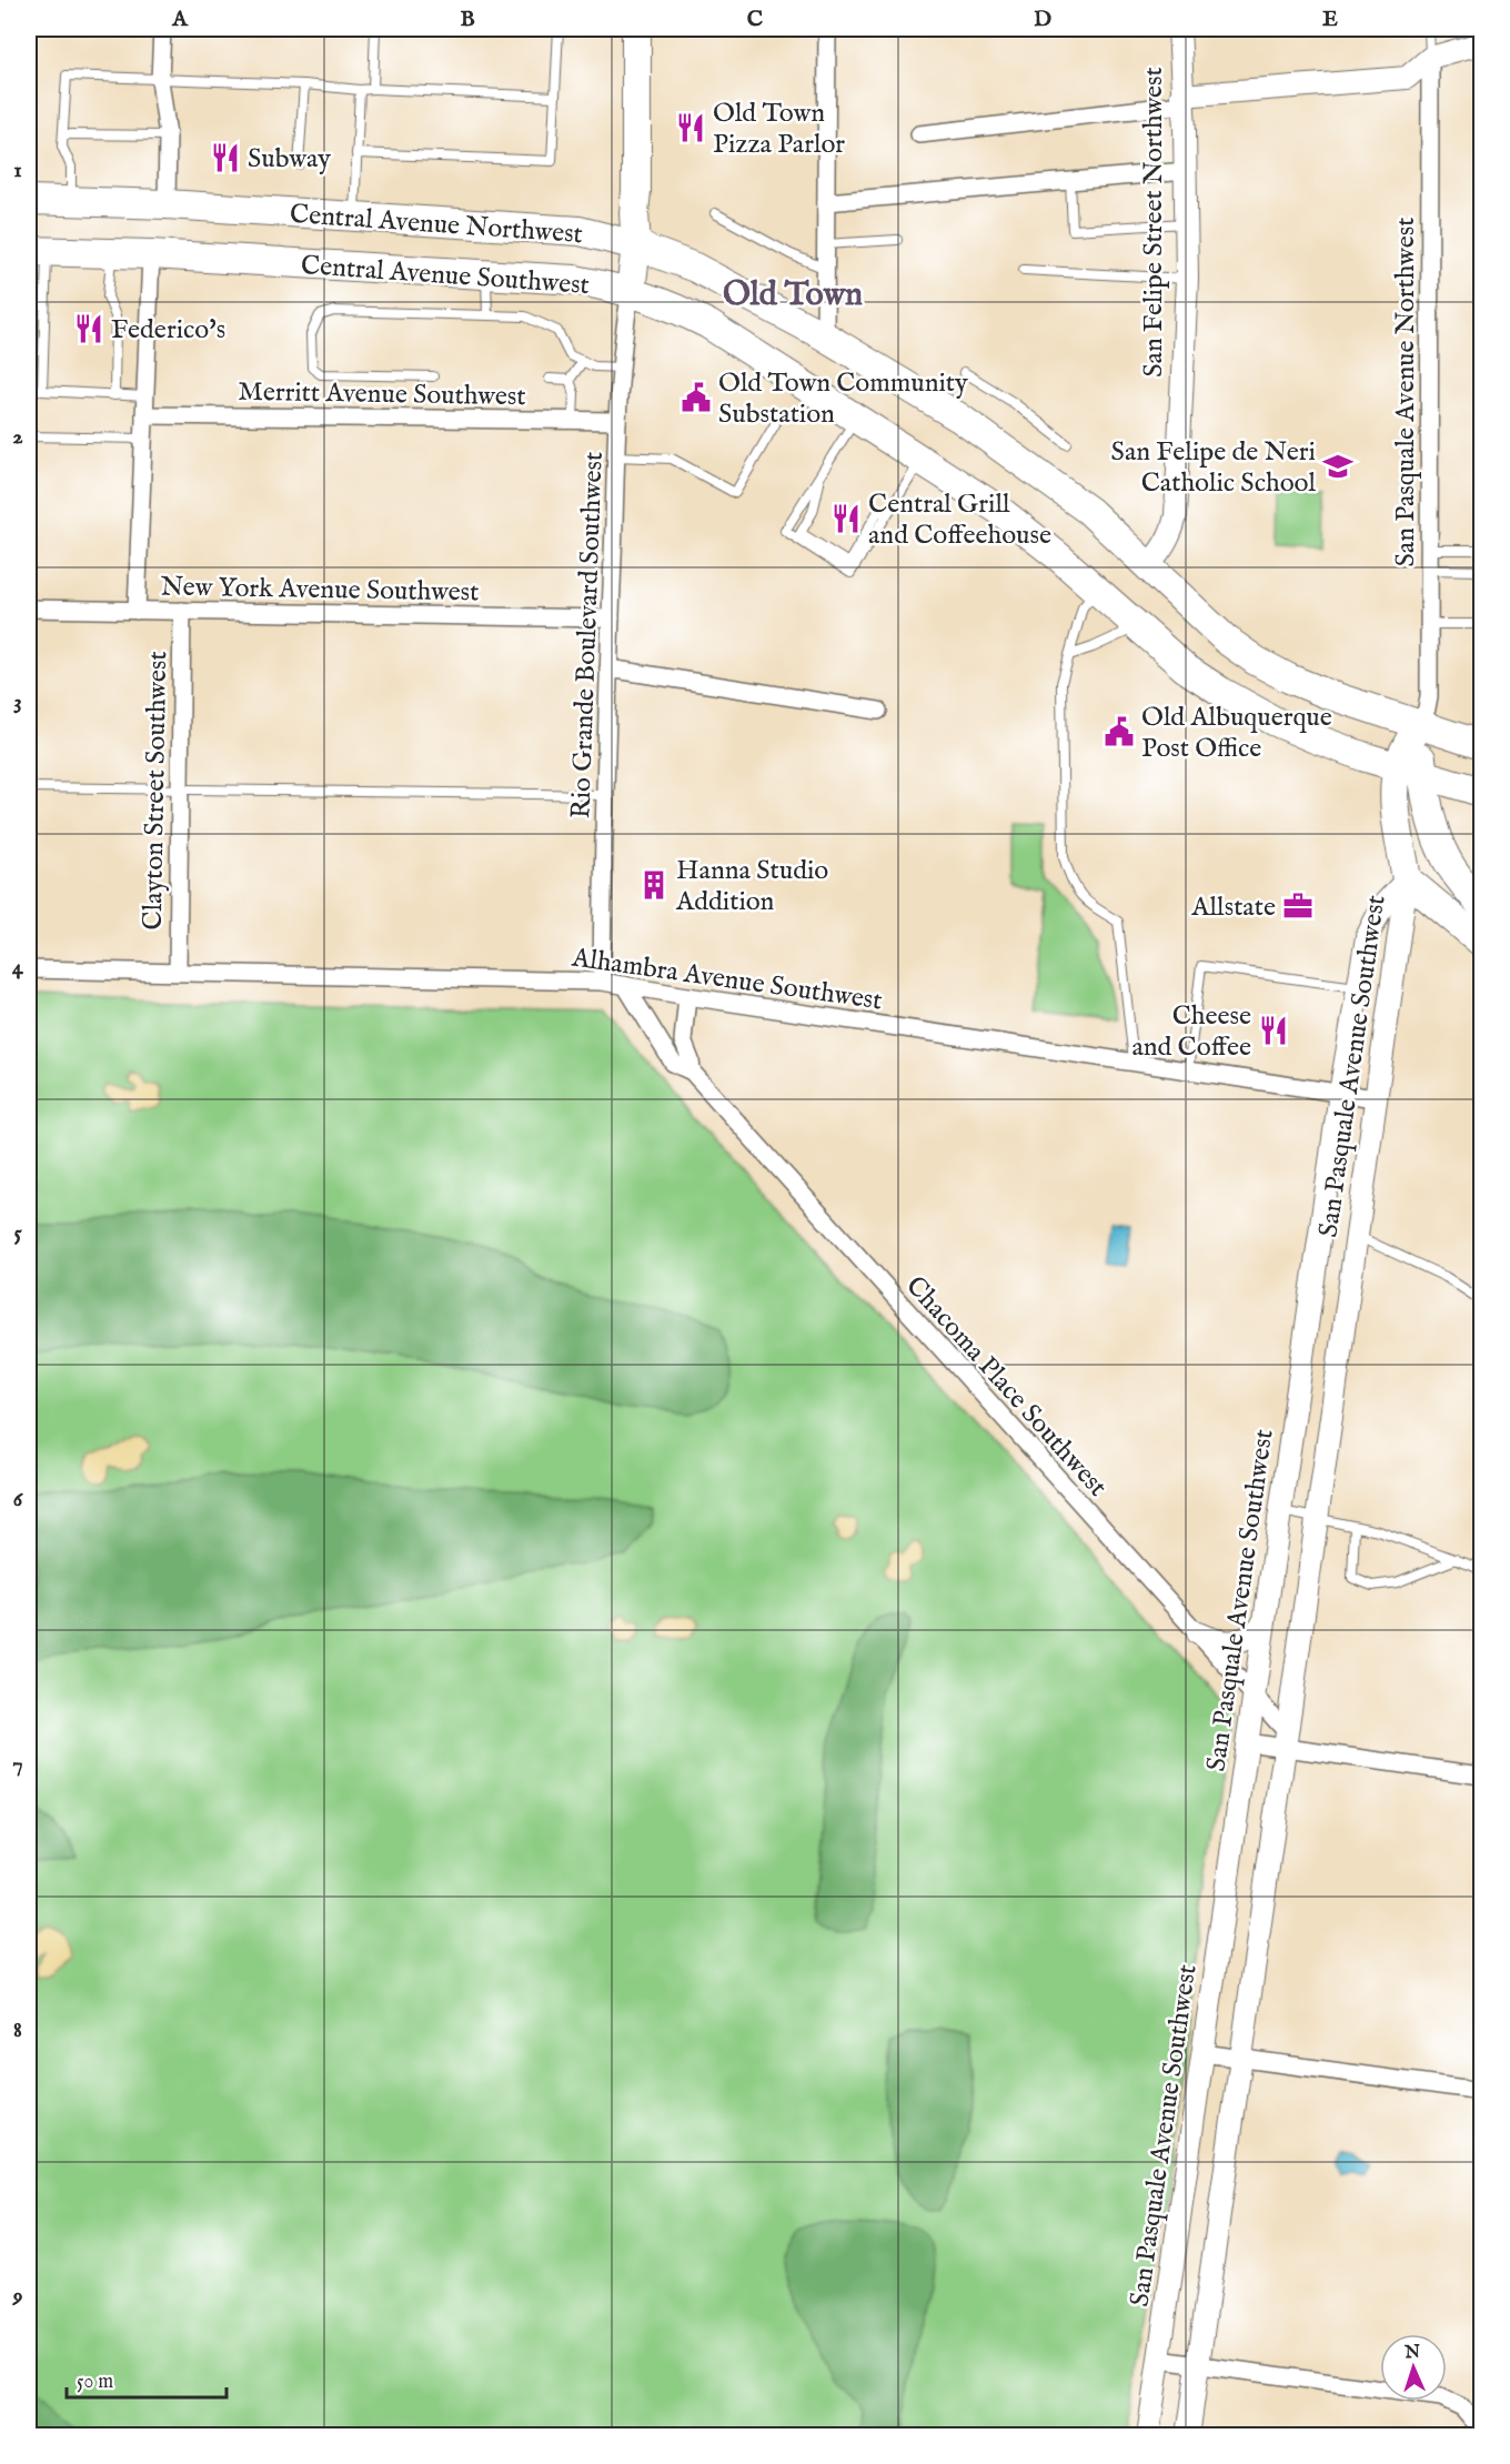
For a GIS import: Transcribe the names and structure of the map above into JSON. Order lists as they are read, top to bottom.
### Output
{
  "streets": {
    "main road": ["Central Avenue Northwest", "Central Avenue Southwest"],
    "street": [
      "San Felipe Street Northwest",
      "San Pasquale Avenue Northwest",
      "Merritt Avenue Southwest",
      "New York Avenue Southwest",
      "Rio Grande Boulevard Southwest",
      "Clayton Street Southwest",
      "Alhambra Avenue Southwest",
      "San Pasquale Avenue Southwest",
      "Chacoma Place Southwest"
    ]
  },
  "crossings": [
    ["San Felipe Street Northwest", "Central Avenue Northwest"],
    ["Central Avenue Northwest", "San Pasquale Avenue Northwest"],
    ["Central Avenue Southwest", "Rio Grande Boulevard Southwest"],
    ["Merritt Avenue Southwest", "Rio Grande Boulevard Southwest"],
    ["New York Avenue Southwest", "Rio Grande Boulevard Southwest"],
    ["New York Avenue Southwest", "Clayton Street Southwest"],
    ["Rio Grande Boulevard Southwest", "Alhambra Avenue Southwest"],
    ["Clayton Street Southwest", "Alhambra Avenue Southwest"],
    ["Alhambra Avenue Southwest", "San Pasquale Avenue Southwest"],
    ["Alhambra Avenue Southwest", "Chacoma Place Southwest"],
    ["San Pasquale Avenue Southwest", "Chacoma Place Southwest"]
  ],
  "districts": ["Old Town"],
  "places": {
    "restaurant": [
      "Old Town Pizza Parlor",
      "Subway",
      "Federico's",
      "Central Grill and Coffeehouse",
      "Cheese and Coffee"
    ],
    "public building": ["Old Town Community Substation", "Old Albuquerque Post Office"],
    "school or university": ["San Felipe de Neri Catholic School"],
    "building": ["Hanna Studio Addition"],
    "office": ["Allstate"]
  },
  "scale_bar": "50 m",
  "north": "top",
  "grid": {
    "columns": [
      "A",
      "B",
      "C",
      "D",
      "E"
    ],
    "rows": [
      "1",
      "2",
      "3",
      "4",
      "5",
      "6",
      "7",
      "8",
      "9"
    ]
  }
}
